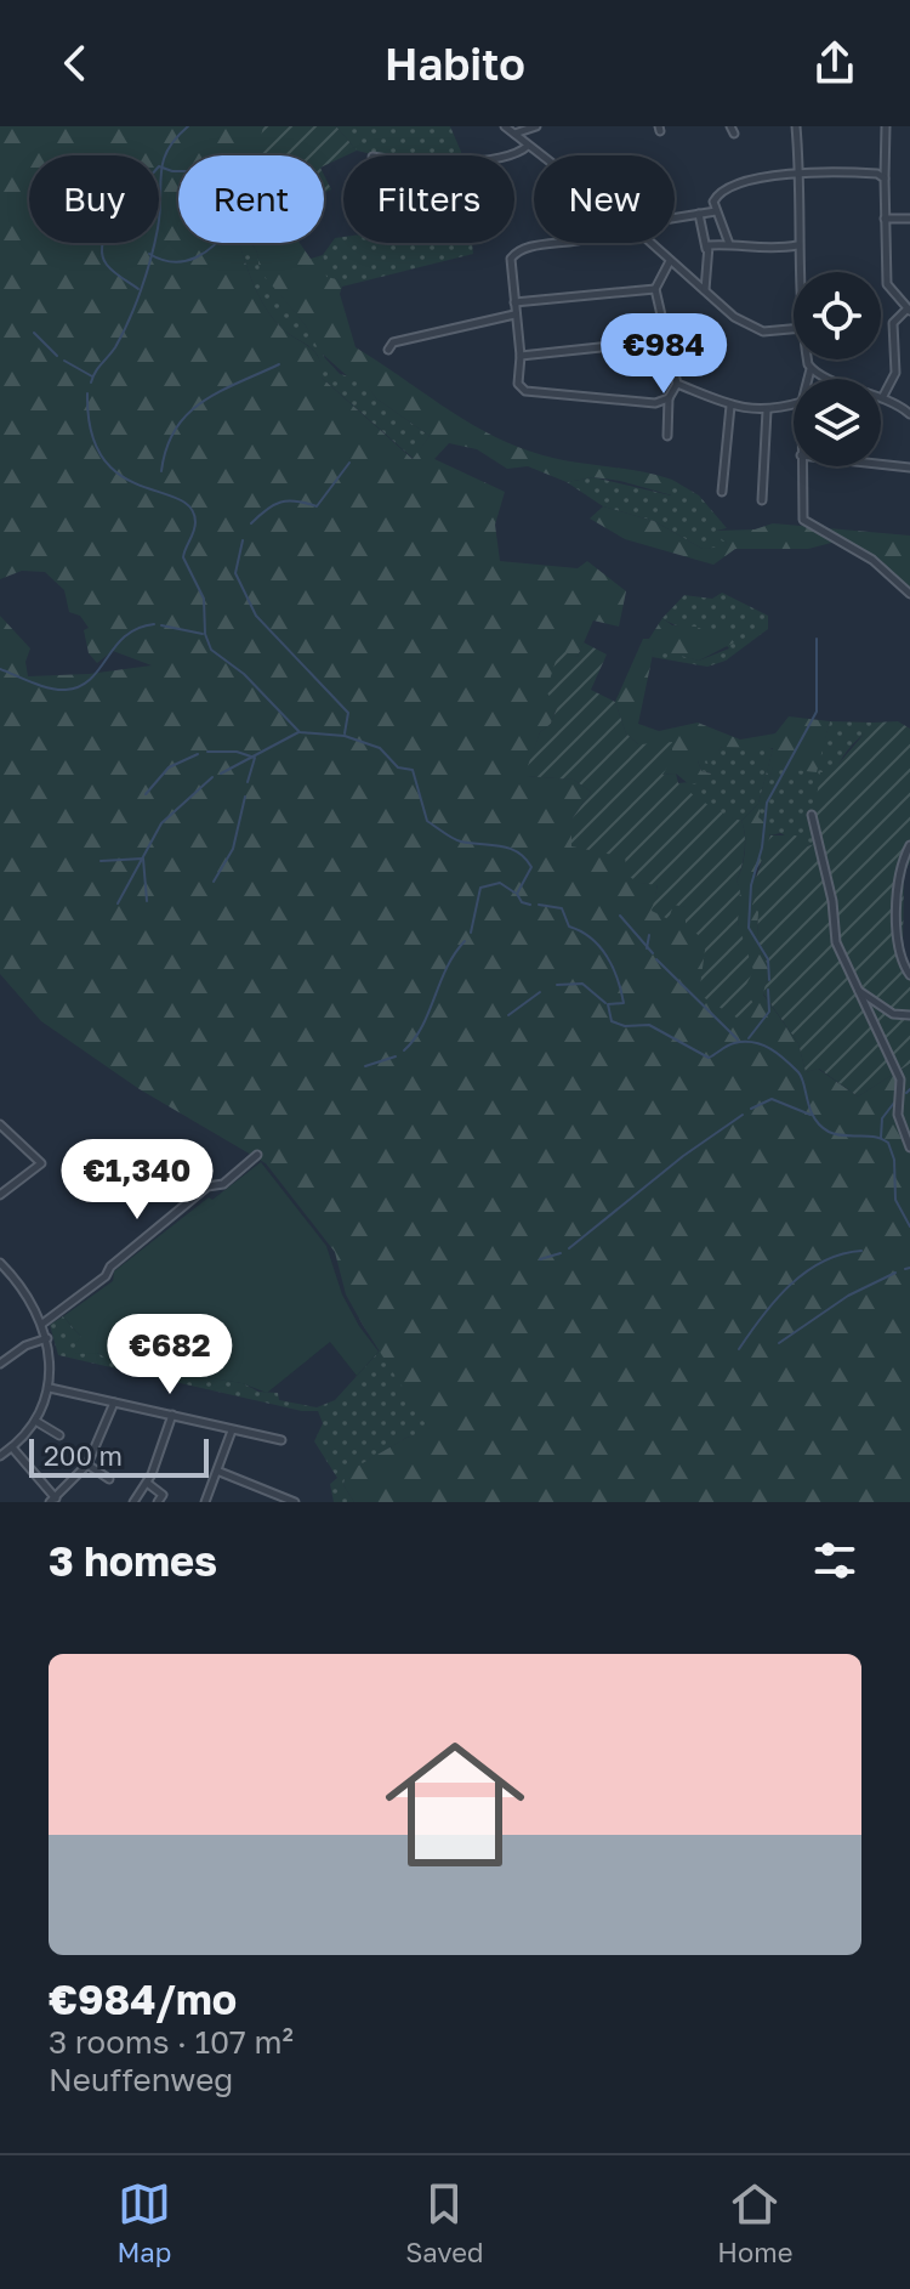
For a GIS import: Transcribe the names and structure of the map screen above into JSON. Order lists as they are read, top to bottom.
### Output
{
  "scale_bar": "200 m",
  "page": {
    "header": "Habito",
    "chip": [
      "Buy",
      "Rent",
      "Filters",
      "New"
    ],
    "price": ["€984", "€1,340", "€682"],
    "scale": "200 m",
    "heading": "3 homes",
    "list": [
      {
        "name": "€984/mo",
        "note": "3 rooms · 107 m² · Neuffenweg"
      }
    ],
    "tabs": ["Map", "Saved", "Home"]
  }
}
